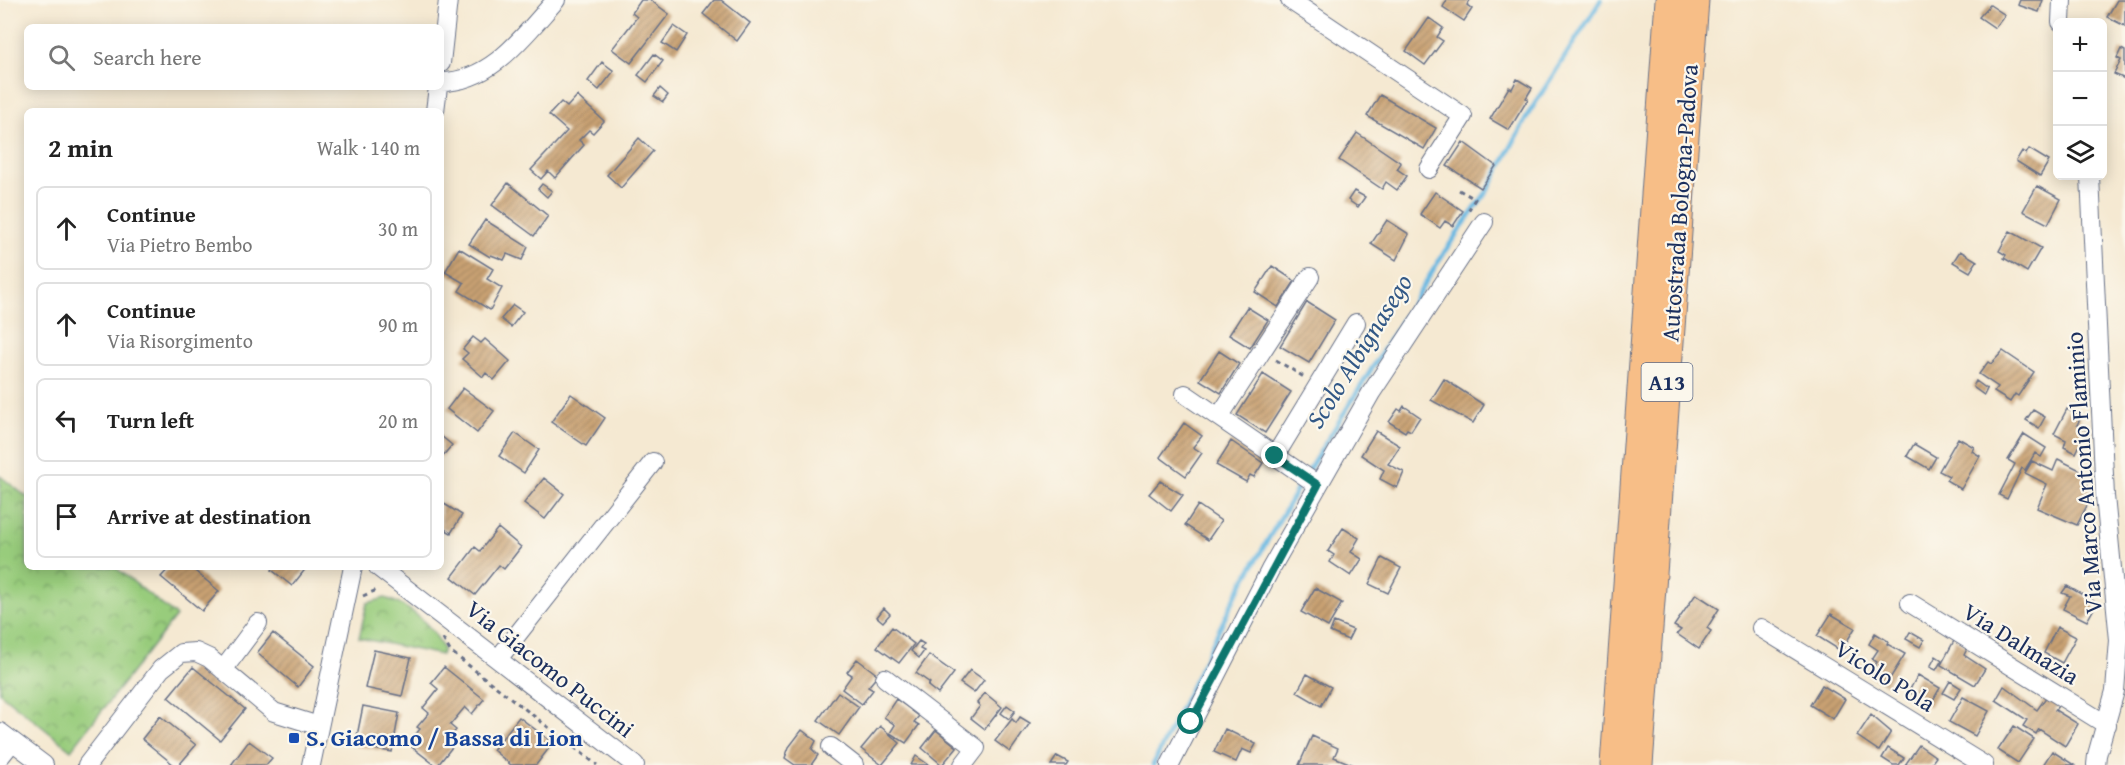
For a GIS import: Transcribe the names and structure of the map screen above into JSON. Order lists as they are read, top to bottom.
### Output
{
  "streets": {
    "highway": ["Autostrada Bologna-Padova", "A13"],
    "street": [
      "Via Marco Antonio Flaminio",
      "Via Dalmazia",
      "Via Giacomo Puccini",
      "Vicolo Pola"
    ]
  },
  "crossings": [
    ["Via Marco Antonio Flaminio", "Via Dalmazia"]
  ],
  "water": ["Scolo Albignasego"],
  "places": {
    "transit": ["S. Giacomo / Bassa di Lion"]
  },
  "page": {
    "map_buttons": ["+", "−"],
    "search": "Search here",
    "heading": ["2 min", "Walk · 140 m"],
    "list": [
      ["Continue", "Via Pietro Bembo", "30 m"],
      ["Continue", "Via Risorgimento", "90 m"],
      ["Turn left", "20 m"],
      "Arrive at destination"
    ]
  }
}
